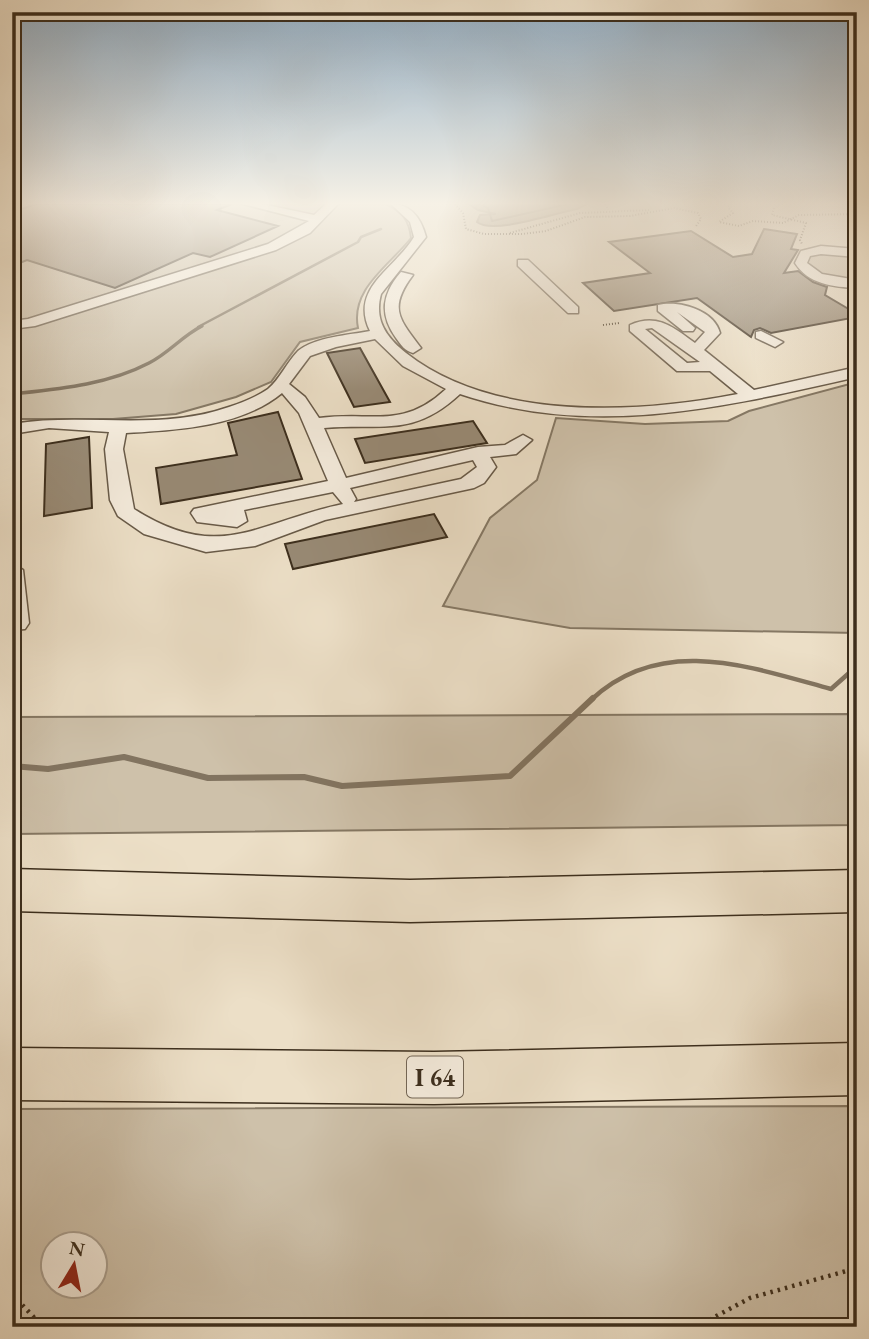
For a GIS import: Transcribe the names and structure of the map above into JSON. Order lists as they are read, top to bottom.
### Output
{
  "streets": {
    "highway": ["I 64"]
  },
  "north": "top"
}
